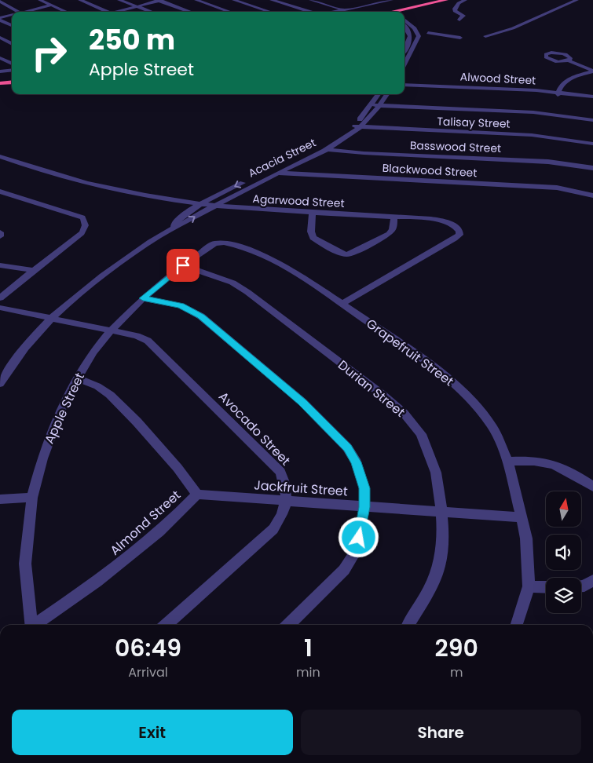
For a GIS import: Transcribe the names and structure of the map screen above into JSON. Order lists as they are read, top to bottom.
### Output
{
  "streets": {
    "street": [
      "Alwood Street",
      "Talisay Street",
      "Basswood Street",
      "Acacia Street",
      "Blackwood Street",
      "Agarwood Street",
      "Grapefruit Street",
      "Durian Street",
      "Apple Street",
      "Avocado Street",
      "Jackfruit Street",
      "Almond Street"
    ]
  },
  "crossings": [
    ["Talisay Street", "Acacia Street"],
    ["Basswood Street", "Acacia Street"],
    ["Acacia Street", "Blackwood Street"],
    ["Acacia Street", "Agarwood Street"],
    ["Acacia Street", "Avocado Street"],
    ["Agarwood Street", "Grapefruit Street"],
    ["Grapefruit Street", "Apple Street"],
    ["Grapefruit Street", "Jackfruit Street"],
    ["Durian Street", "Apple Street"],
    ["Durian Street", "Jackfruit Street"],
    ["Apple Street", "Avocado Street"],
    ["Apple Street", "Almond Street"],
    ["Avocado Street", "Jackfruit Street"],
    ["Jackfruit Street", "Almond Street"]
  ],
  "north": "top",
  "page": {
    "turn": ["250 m", "Apple Street"],
    "eta": [
      "06:49",
      "Arrival",
      "1",
      "min",
      "290",
      "m"
    ],
    "buttons": ["Exit", "Share"]
  }
}
